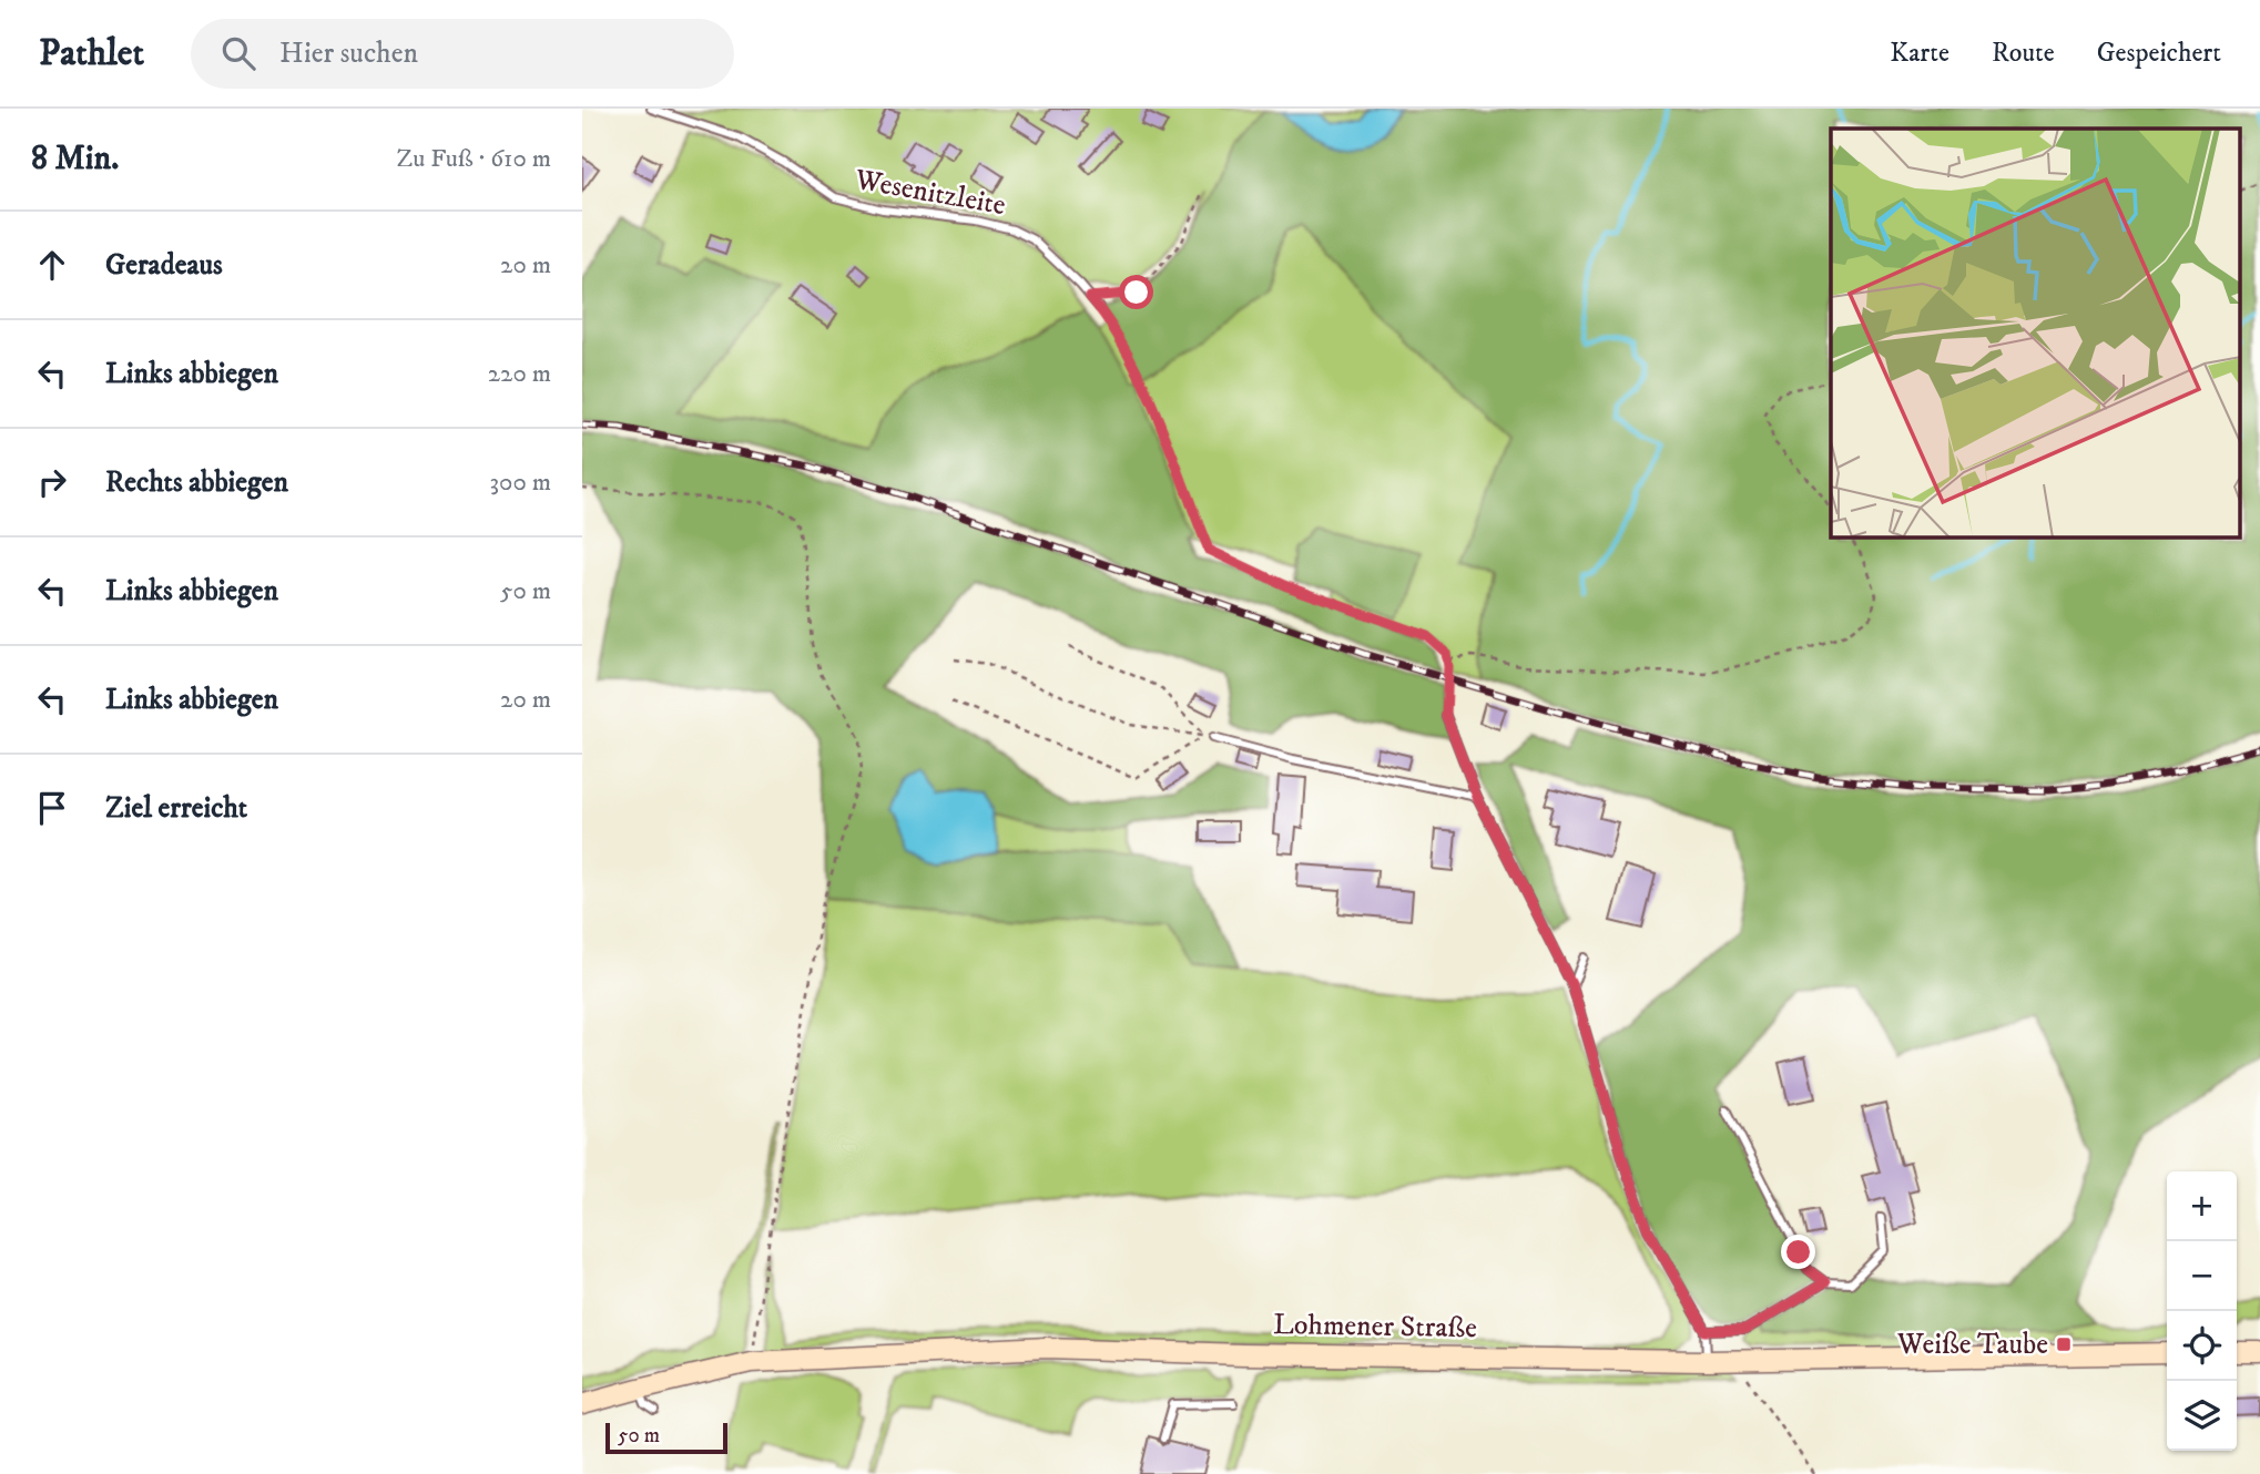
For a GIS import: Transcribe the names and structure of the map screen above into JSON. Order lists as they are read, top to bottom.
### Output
{
  "streets": {
    "main road": ["Lohmener Straße"],
    "lane": ["Wesenitzleite"]
  },
  "places": {
    "transit": ["Weiße Taube"]
  },
  "scale_bar": "50 m",
  "page": {
    "header": "Pathlet",
    "search": "Hier suchen",
    "nav": ["Karte", "Route", "Gespeichert"],
    "heading": ["8 Min.", "Zu Fuß · 610 m"],
    "list": [
      ["Geradeaus", "20 m"],
      ["Links abbiegen", "220 m"],
      ["Rechts abbiegen", "300 m"],
      ["Links abbiegen", "50 m"],
      ["Links abbiegen", "20 m"],
      "Ziel erreicht"
    ],
    "map_buttons": ["+", "−"],
    "scale": "50 m"
  }
}
